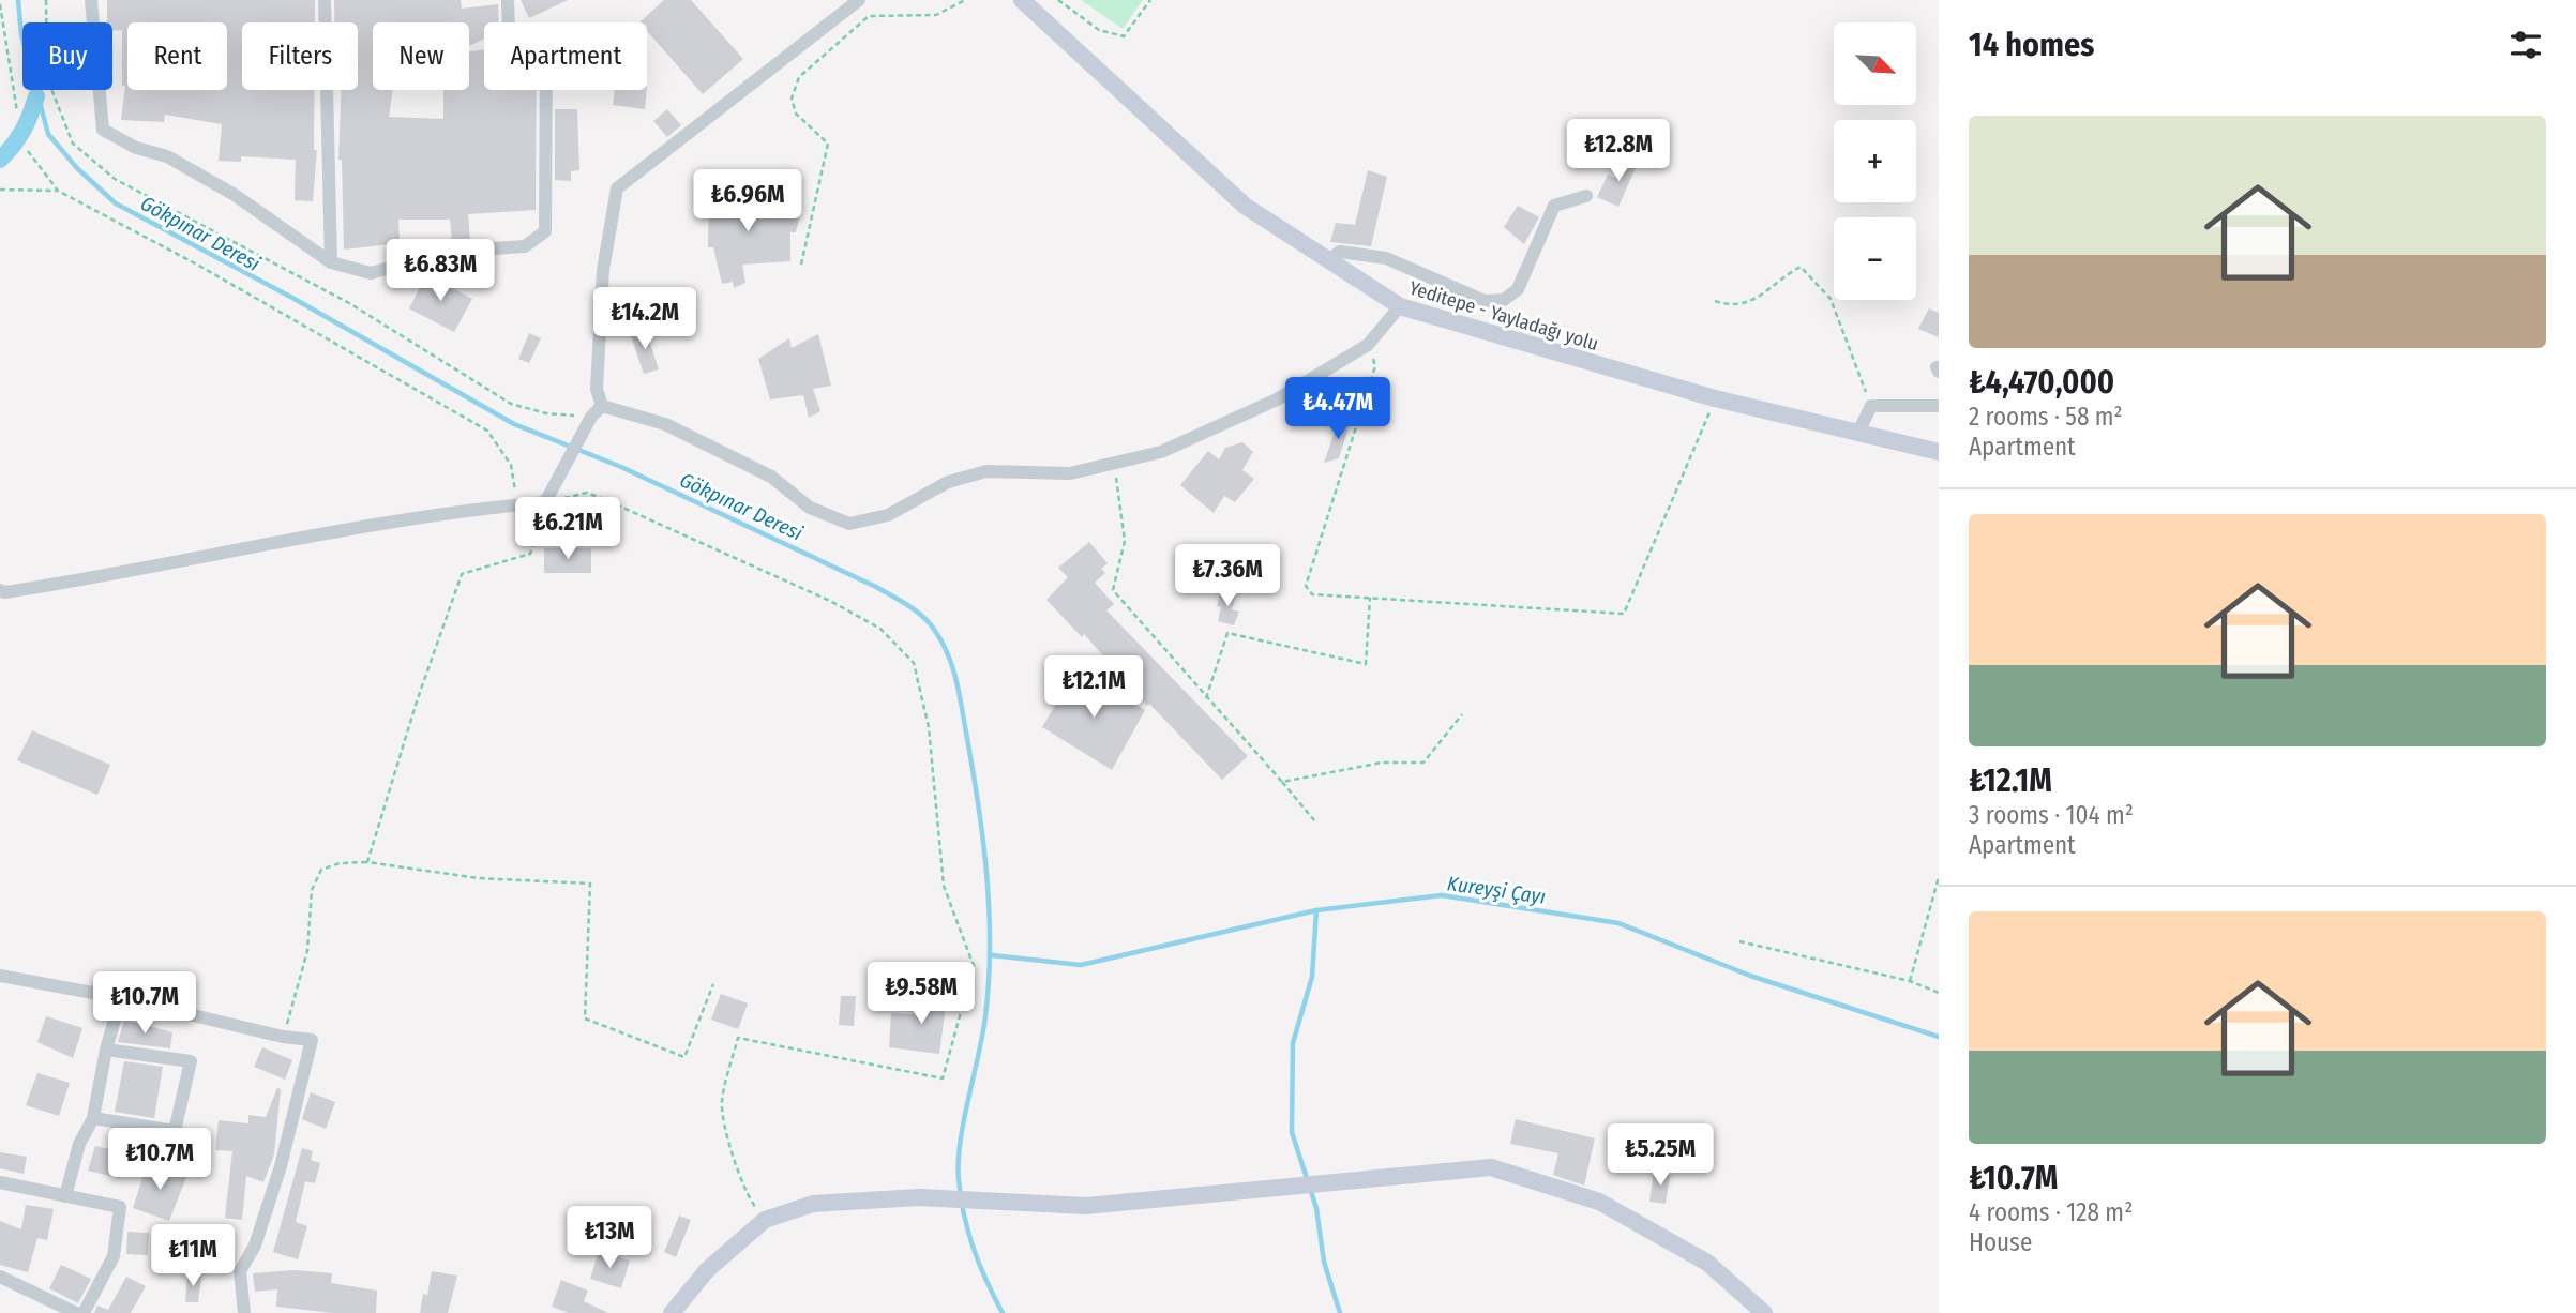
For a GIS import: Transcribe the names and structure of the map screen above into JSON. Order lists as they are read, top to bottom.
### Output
{
  "streets": {
    "street": ["Yeditepe - Yayladağı yolu"]
  },
  "water": ["Gökpınar Deresi", "Kureyşi Çayı"],
  "north": "bottom right",
  "page": {
    "heading": "14 homes",
    "map_buttons": ["+", "−"],
    "chip": [
      "Buy",
      "Rent",
      "Filters",
      "New",
      "Apartment"
    ],
    "list": [
      {
        "name": "₺4,470,000",
        "note": "2 rooms · 58 m² · Apartment"
      },
      {
        "name": "₺12.1M",
        "note": "3 rooms · 104 m² · Apartment"
      },
      {
        "name": "₺10.7M",
        "note": "4 rooms · 128 m² · House"
      }
    ],
    "price": [
      "₺12.8M",
      "₺6.96M",
      "₺6.83M",
      "₺14.2M",
      "₺4.47M",
      "₺6.21M",
      "₺7.36M",
      "₺12.1M",
      "₺9.58M",
      "₺10.7M",
      "₺5.25M",
      "₺10.7M",
      "₺13M",
      "₺11M"
    ]
  }
}
